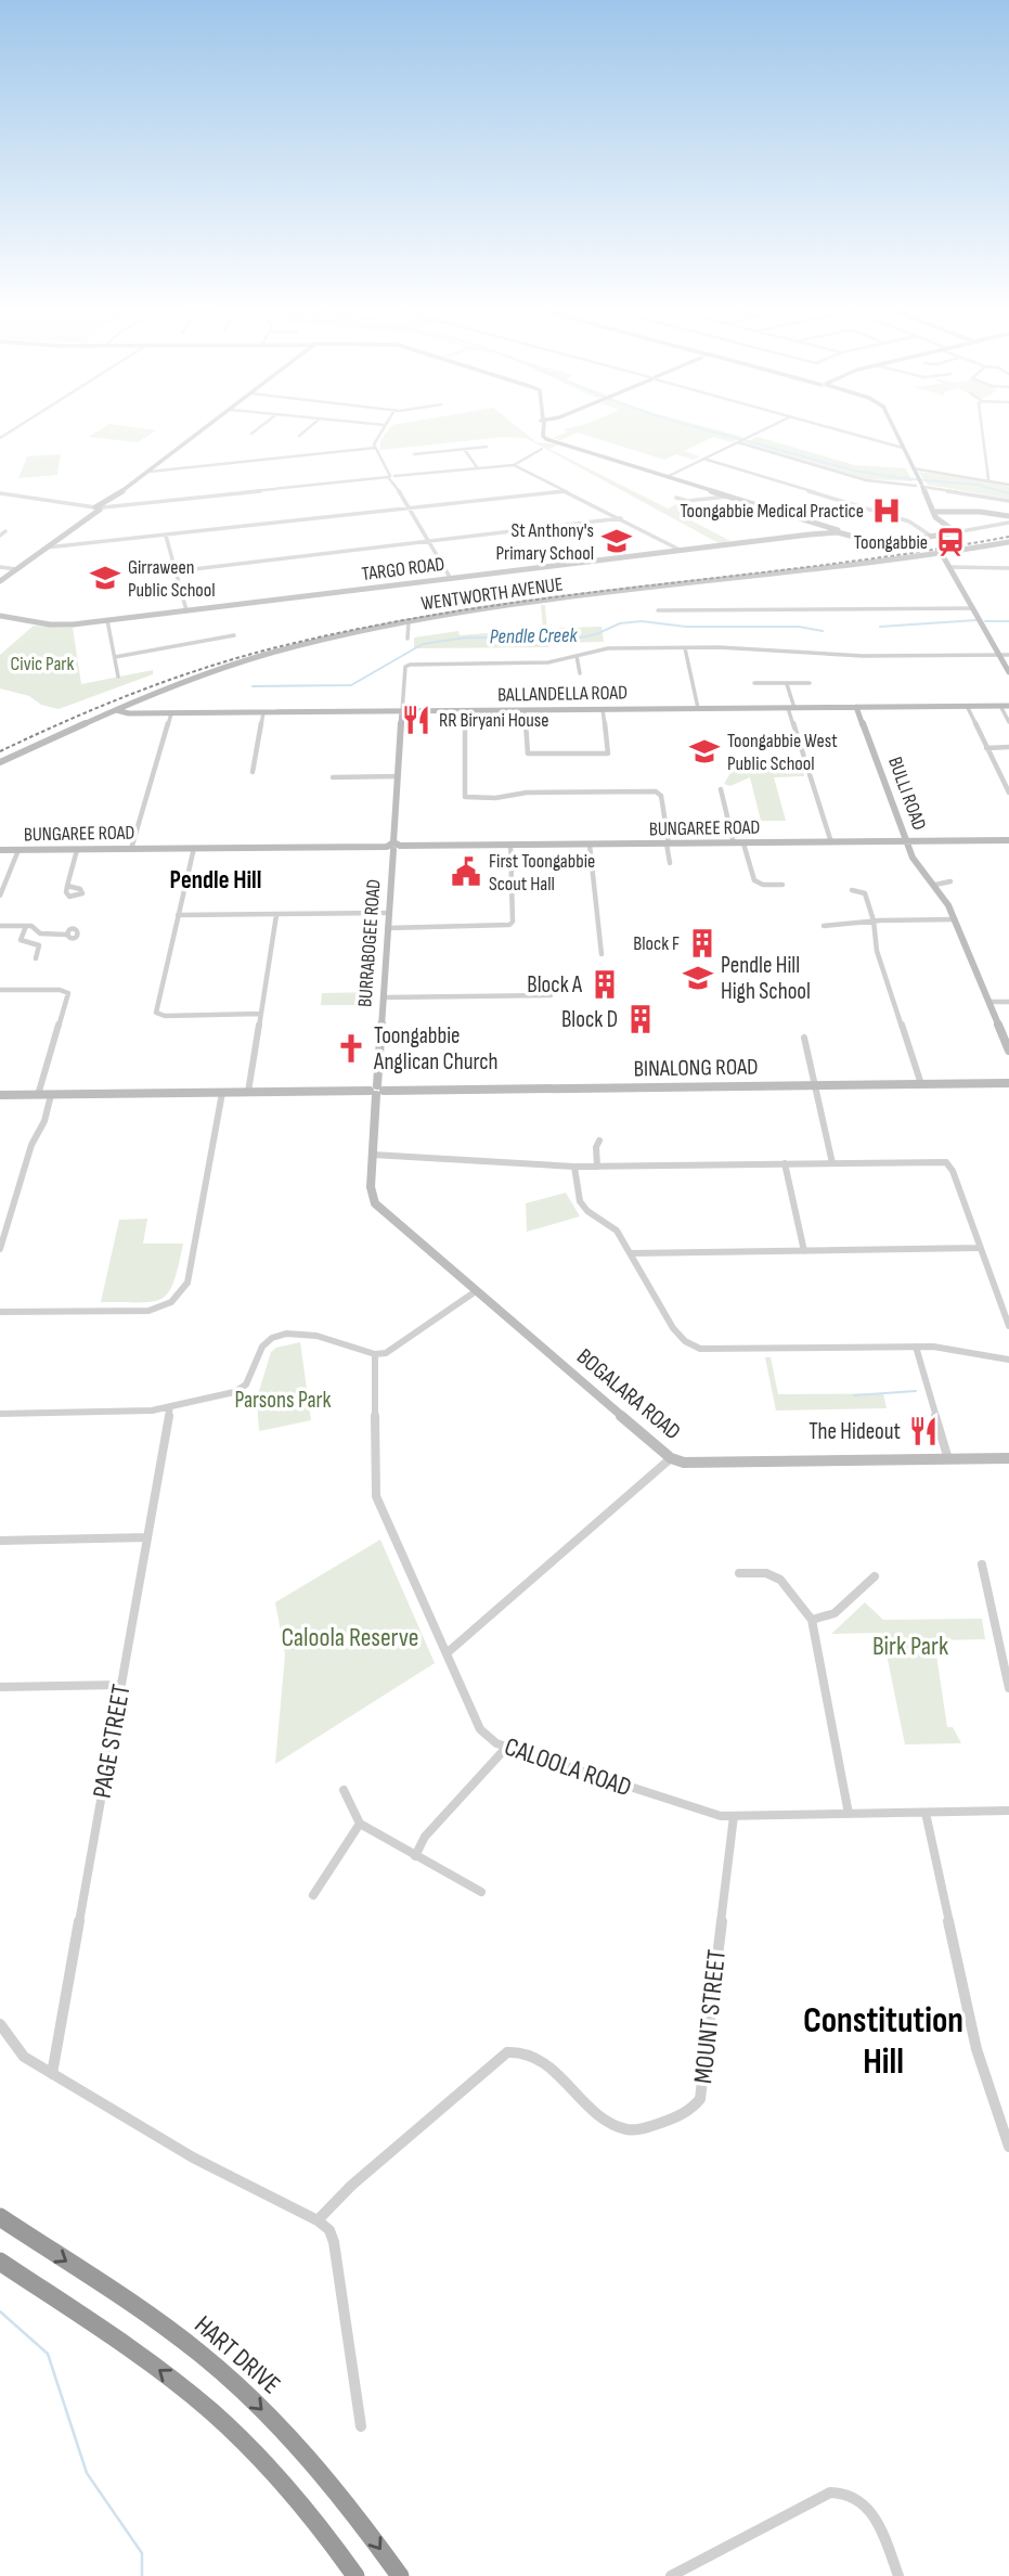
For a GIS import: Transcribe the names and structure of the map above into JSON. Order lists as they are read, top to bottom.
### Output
{
  "streets": {
    "highway": ["HART DRIVE"],
    "street": [
      "TARGO ROAD",
      "WENTWORTH AVENUE",
      "BALLANDELLA ROAD",
      "BULLI ROAD",
      "BUNGAREE ROAD",
      "BURRABOGEE ROAD",
      "BINALONG ROAD",
      "BOGALARA ROAD",
      "PAGE STREET",
      "CALOOLA ROAD",
      "MOUNT STREET"
    ]
  },
  "crossings": [
    ["WENTWORTH AVENUE", "BALLANDELLA ROAD"],
    ["BALLANDELLA ROAD", "BULLI ROAD"],
    ["BALLANDELLA ROAD", "BURRABOGEE ROAD"],
    ["BULLI ROAD", "BUNGAREE ROAD"],
    ["BUNGAREE ROAD", "BURRABOGEE ROAD"],
    ["BURRABOGEE ROAD", "BINALONG ROAD"],
    ["BURRABOGEE ROAD", "BOGALARA ROAD"],
    ["CALOOLA ROAD", "MOUNT STREET"]
  ],
  "districts": ["Pendle Hill", "Constitution Hill"],
  "water": ["Pendle Creek"],
  "parks": [
    "Civic Park",
    "Parsons Park",
    "Caloola Reserve",
    "Birk Park"
  ],
  "places": {
    "hospital": ["Toongabbie Medical Practice"],
    "school or university": [
      "St Anthony's Primary School",
      "Girraween Public School",
      "Toongabbie West Public School",
      "Pendle Hill High School"
    ],
    "station": ["Toongabbie"],
    "restaurant": ["RR Biryani House", "The Hideout"],
    "public building": ["First Toongabbie Scout Hall"],
    "building": ["Block F", "Block A", "Block D"],
    "church": ["Toongabbie Anglican Church"]
  }
}
